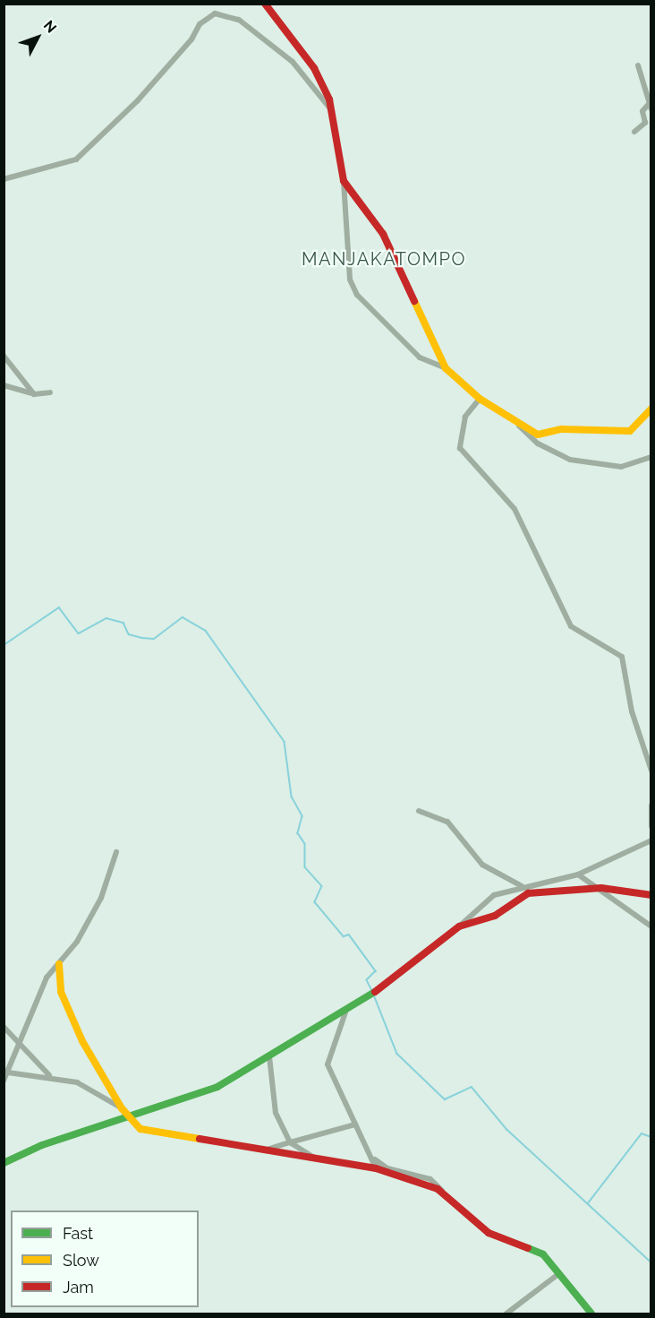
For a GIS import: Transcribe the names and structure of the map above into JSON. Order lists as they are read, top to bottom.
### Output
{
  "districts": ["MANJAKATOMPO"],
  "legend": ["Fast", "Slow", "Jam"],
  "north": "top right"
}
